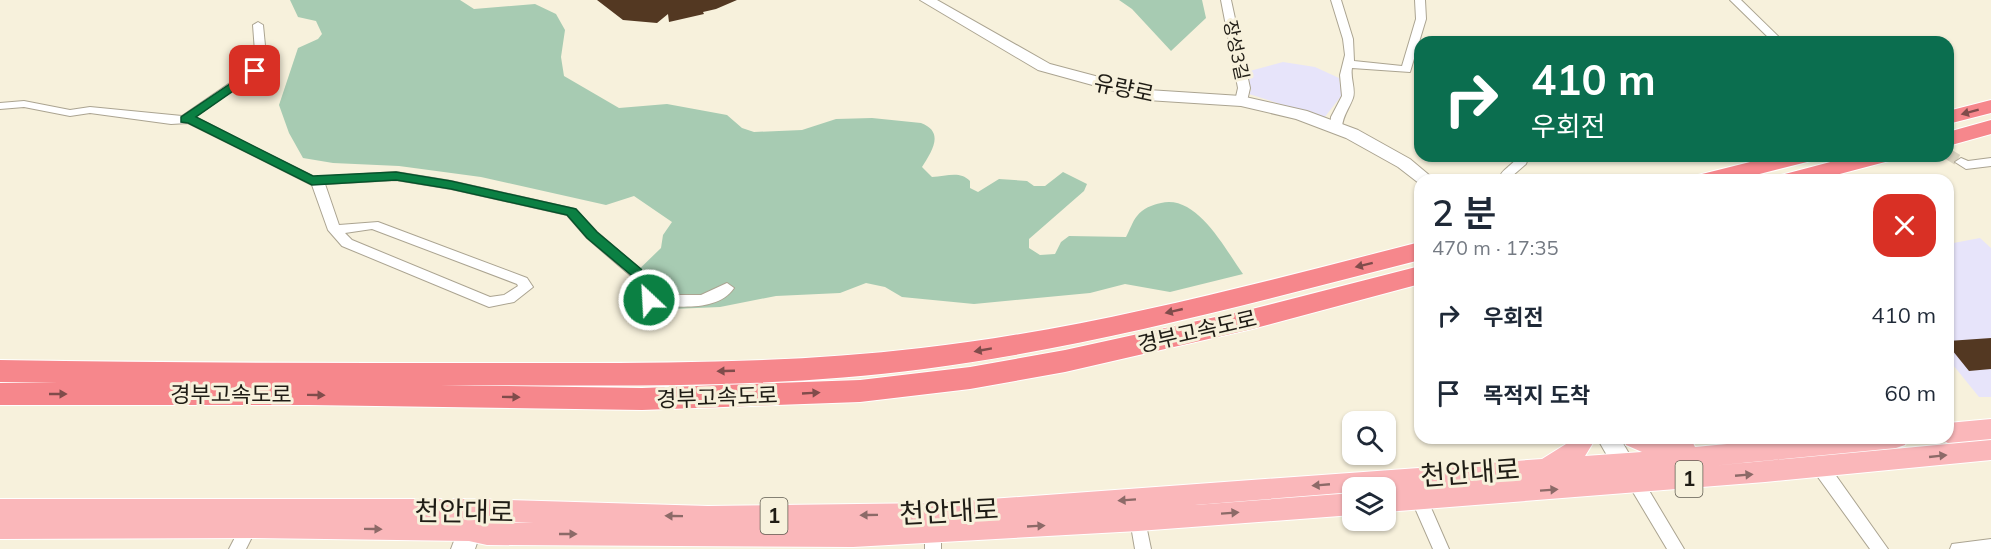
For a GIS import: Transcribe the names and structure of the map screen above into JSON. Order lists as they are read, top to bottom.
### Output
{
  "streets": {
    "highway": ["경부고속도로"],
    "main road": ["천안대로", "1"],
    "street": ["장성3길", "유량로"]
  },
  "crossings": [
    ["장성3길", "유량로"]
  ],
  "page": {
    "turn": ["410 m", "우회전"],
    "heading": ["2 분", "470 m · 17:35"],
    "list": [
      {
        "name": "우회전",
        "value": "410 m"
      },
      {
        "name": "목적지 도착",
        "value": "60 m"
      }
    ]
  }
}
